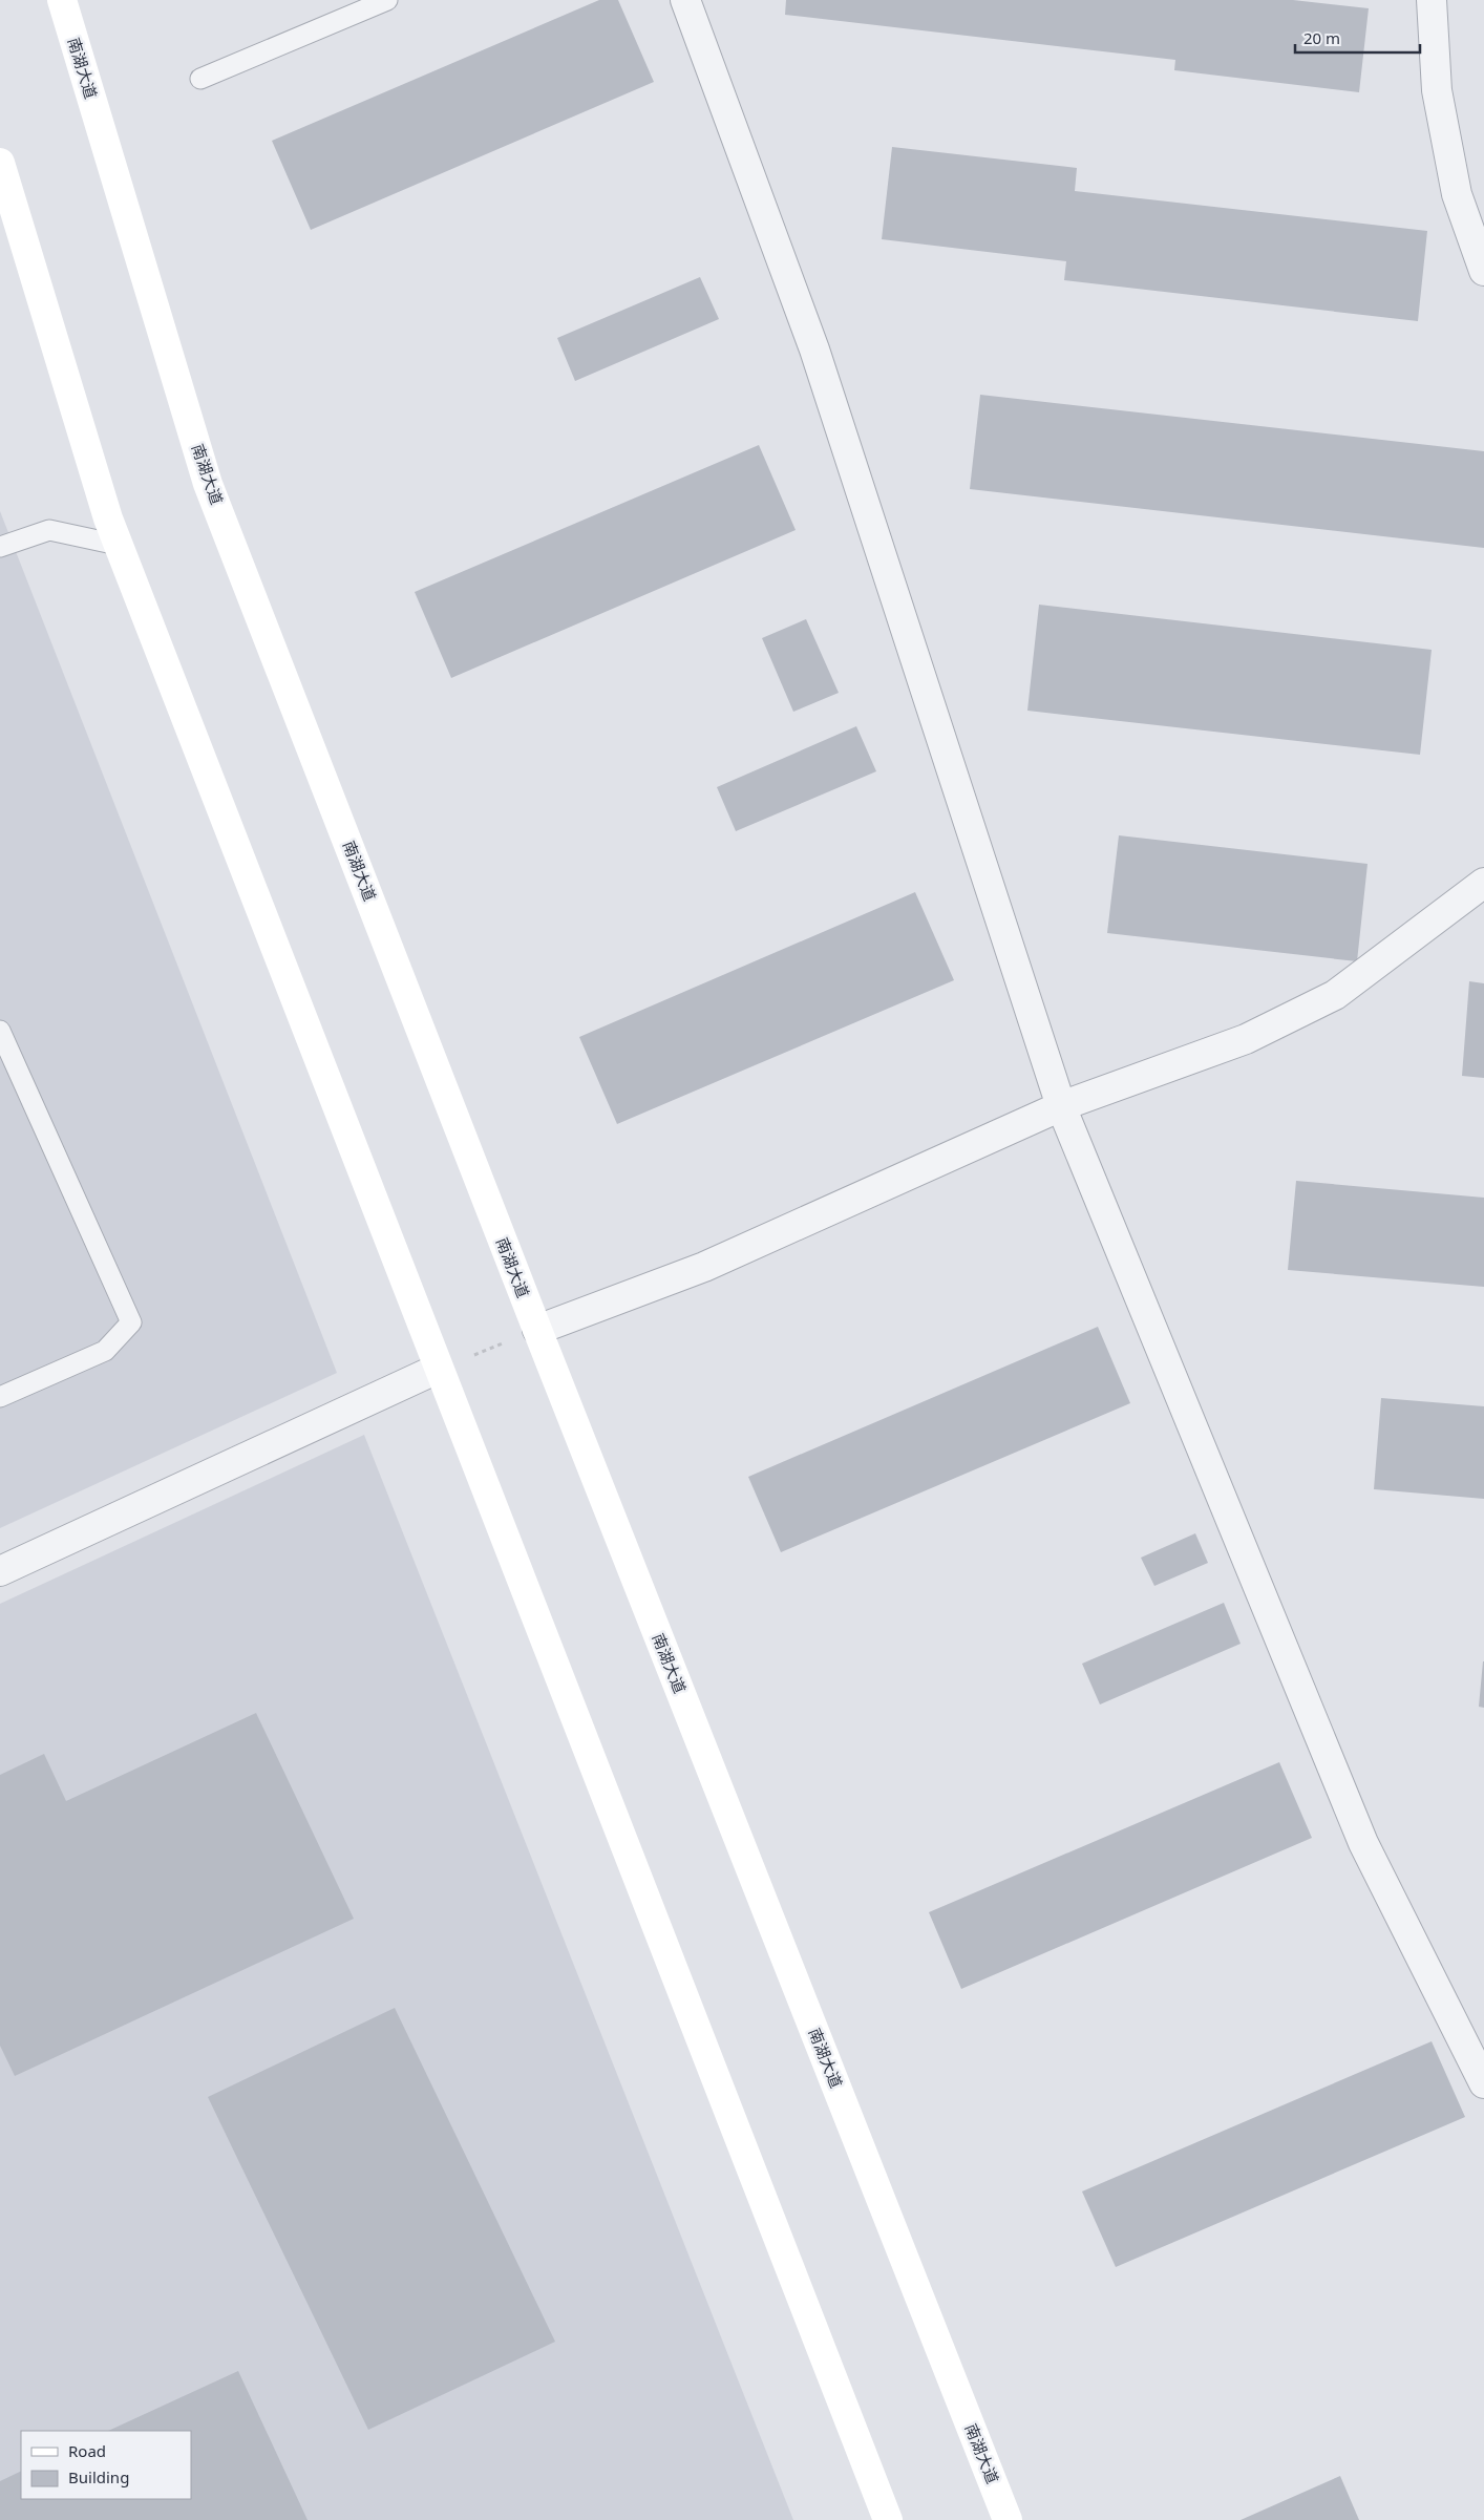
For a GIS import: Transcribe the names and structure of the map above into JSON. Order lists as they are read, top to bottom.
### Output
{
  "streets": {
    "main road": ["南湖大道"]
  },
  "legend": ["Road", "Building"],
  "scale_bar": "20 m"
}
